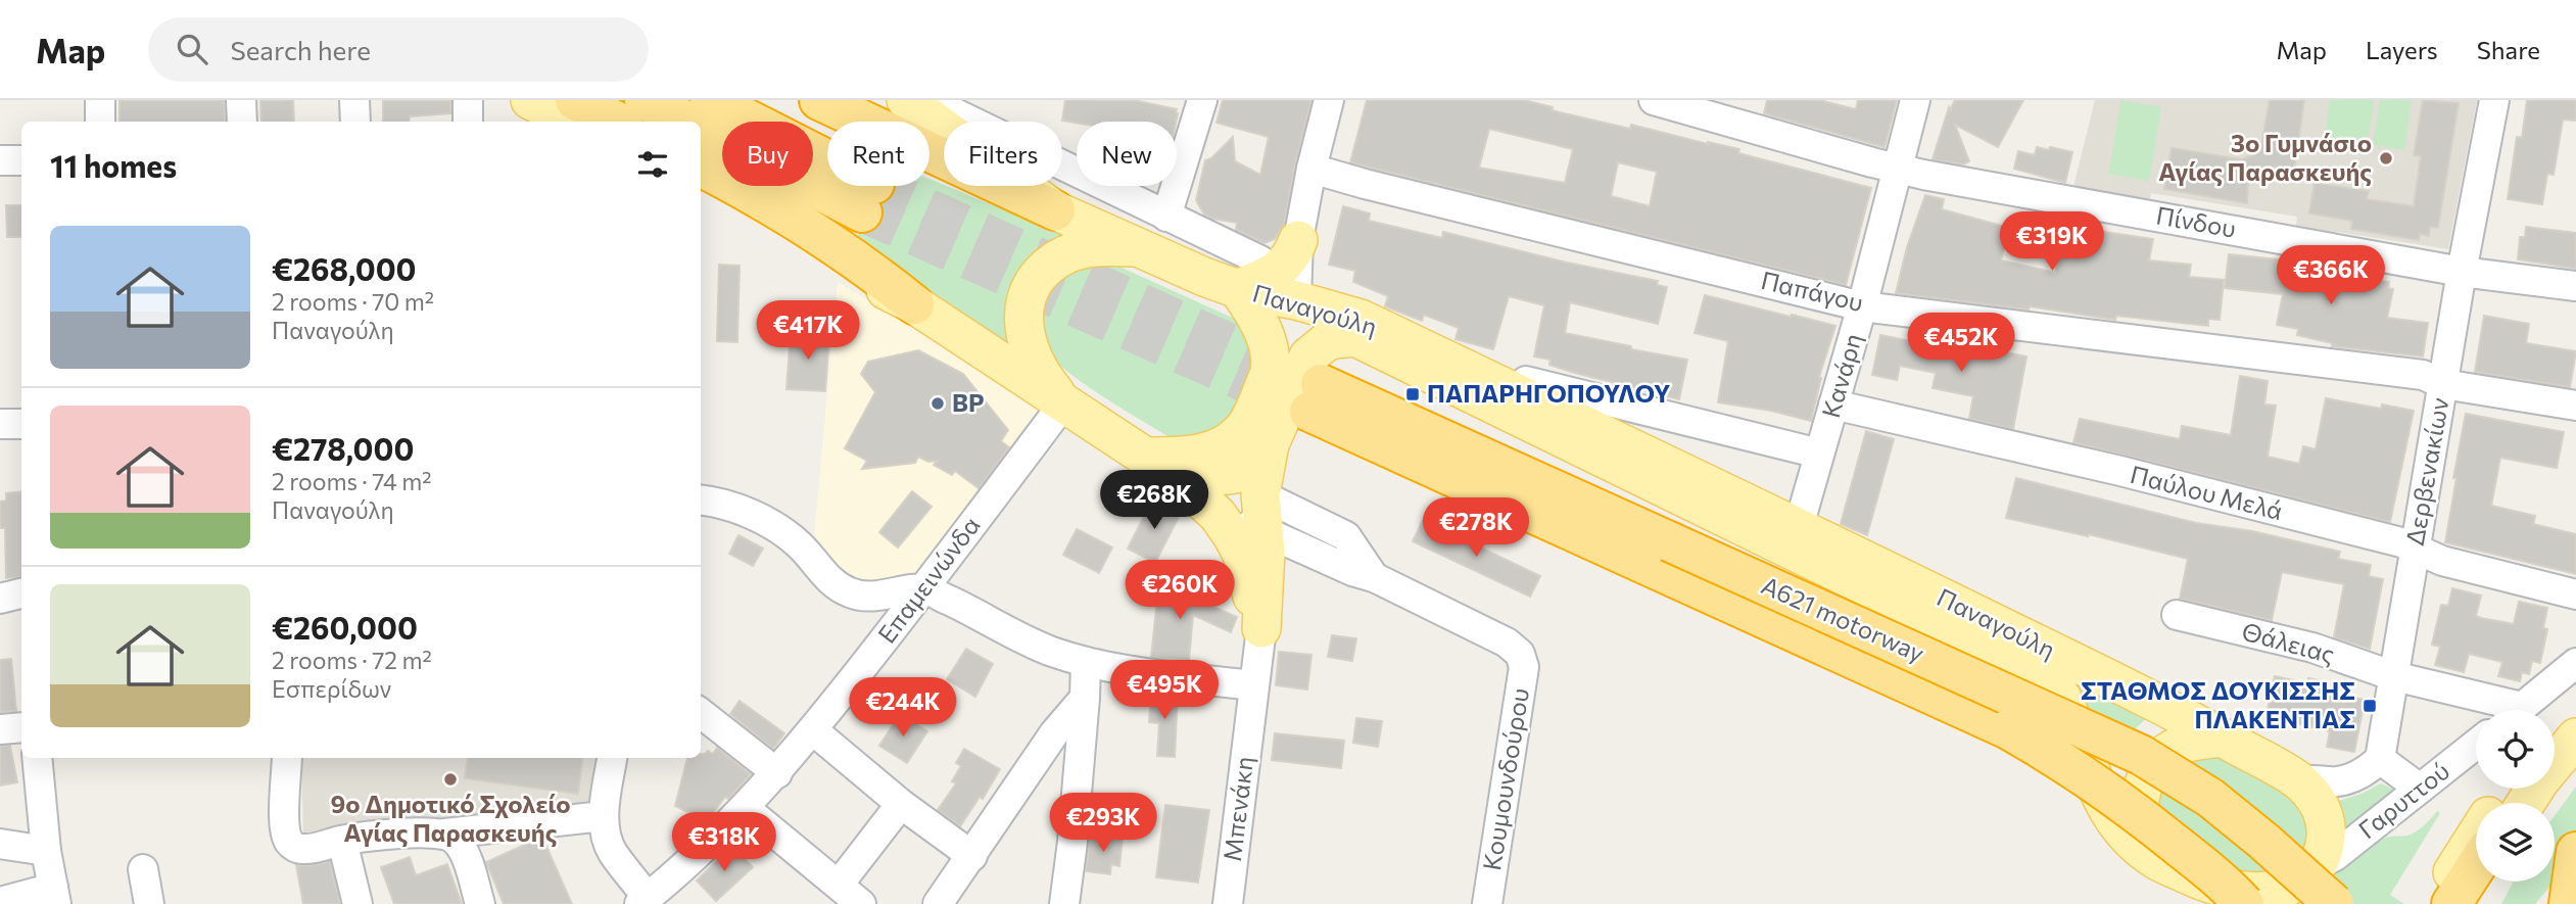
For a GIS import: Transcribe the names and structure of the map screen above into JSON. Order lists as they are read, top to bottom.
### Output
{
  "streets": {
    "highway": ["A621 motorway"],
    "main road": ["Παναγούλη"],
    "street": [
      "Πίνδου",
      "Παπάγου",
      "Κανάρη",
      "Δερβενακίων",
      "Παύλου Μελά",
      "Επαμεινώνδα",
      "Θάλειας",
      "Κουμουνδούρου",
      "Γαρυττού",
      "Μπενάκη"
    ]
  },
  "crossings": [
    ["Πίνδου", "Κανάρη"],
    ["Πίνδου", "Δερβενακίων"],
    ["Παπάγου", "Κανάρη"],
    ["Παπάγου", "Δερβενακίων"],
    ["Παναγούλη", "Κανάρη"],
    ["Παναγούλη", "A621 motorway"],
    ["Παναγούλη", "Γαρυττού"],
    ["Παναγούλη", "Μπενάκη"],
    ["Κανάρη", "Παύλου Μελά"],
    ["Δερβενακίων", "Παύλου Μελά"],
    ["Δερβενακίων", "Θάλειας"],
    ["A621 motorway", "Γαρυττού"]
  ],
  "places": {
    "other": ["3ο Γυμνάσιο Αγίας Παρασκευής", "BP", "9ο Δημοτικό Σχολείο Αγίας Παρασκευής"],
    "transit": ["ΠΑΠΑΡΗΓΟΠΟΥΛΟΥ", "ΣΤΑΘΜΟΣ ΔΟΥΚΙΣΣΗΣ ΠΛΑΚΕΝΤΙΑΣ"]
  },
  "page": {
    "header": "Map",
    "search": "Search here",
    "nav": ["Map", "Layers", "Share"],
    "chip": [
      "Buy",
      "Rent",
      "Filters",
      "New"
    ],
    "heading": "11 homes",
    "list": [
      {
        "name": "€268,000",
        "note": "2 rooms · 70 m² · Παναγούλη"
      },
      {
        "name": "€278,000",
        "note": "2 rooms · 74 m² · Παναγούλη"
      },
      {
        "name": "€260,000",
        "note": "2 rooms · 72 m² · Εσπερίδων"
      }
    ],
    "price": [
      "€319K",
      "€366K",
      "€417K",
      "€452K",
      "€268K",
      "€278K",
      "€260K",
      "€495K",
      "€244K",
      "€293K",
      "€318K"
    ]
  }
}
